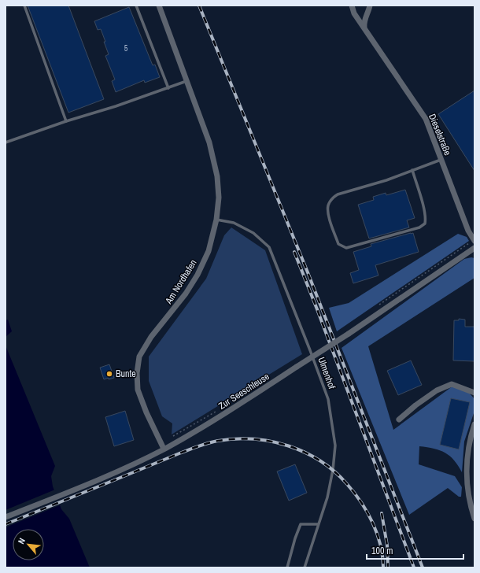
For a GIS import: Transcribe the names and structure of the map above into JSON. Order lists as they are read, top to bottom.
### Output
{
  "streets": {
    "street": ["Dieselstraße", "Am Nordhafen", "Zur Seeschleuse"],
    "lane": ["Ulmenhof"]
  },
  "crossings": [
    ["Am Nordhafen", "Ulmenhof"],
    ["Am Nordhafen", "Zur Seeschleuse"]
  ],
  "places": ["Bunte"],
  "house_numbers": ["5"],
  "scale_bar": "100 m",
  "north": "top left"
}
